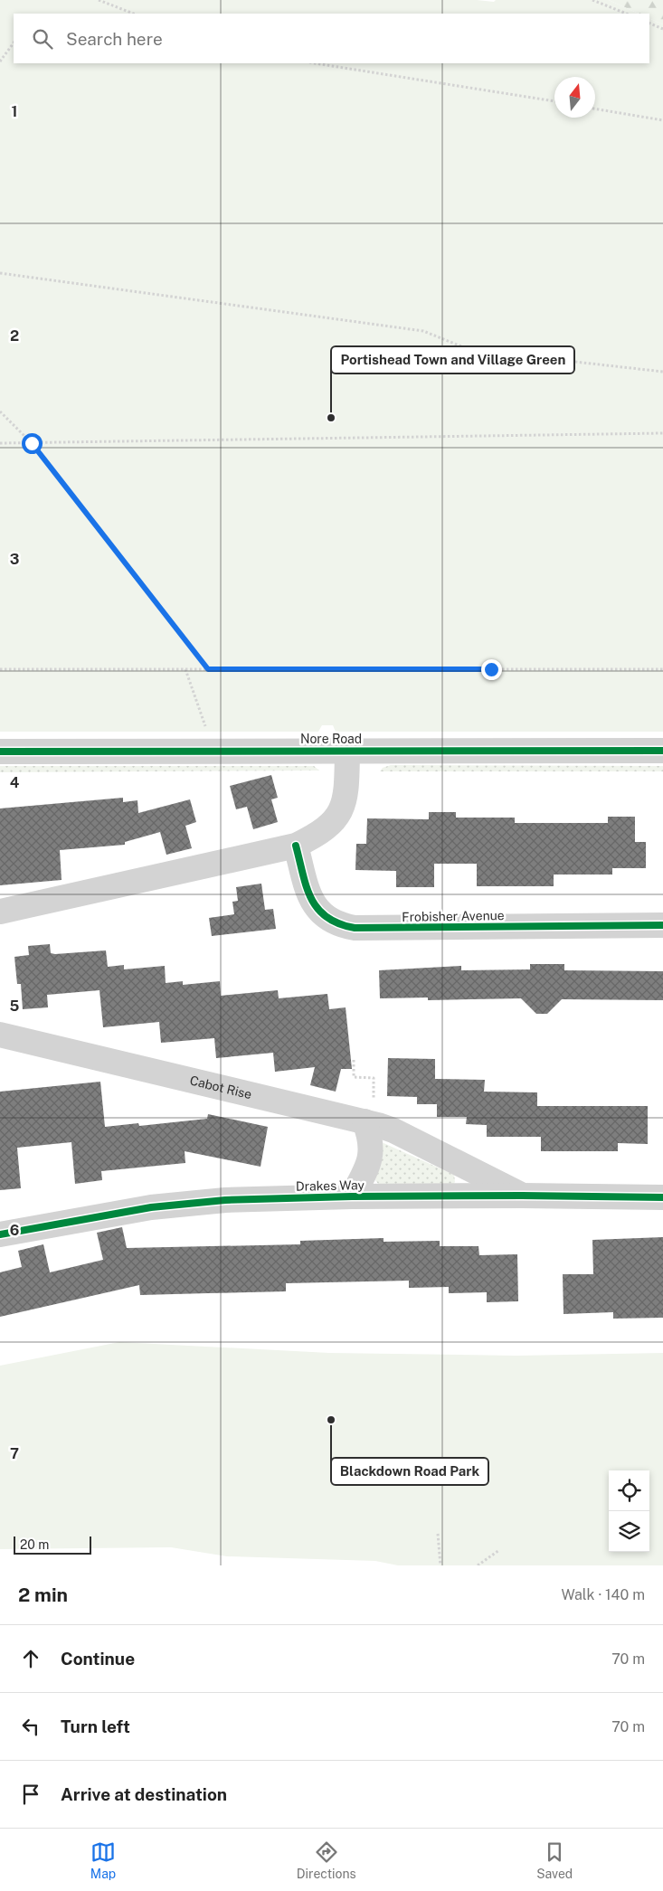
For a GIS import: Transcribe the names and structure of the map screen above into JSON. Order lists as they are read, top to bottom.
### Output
{
  "streets": {
    "street": [
      "Nore Road",
      "Frobisher Avenue",
      "Cabot Rise",
      "Drakes Way"
    ]
  },
  "crossings": [
    ["Cabot Rise", "Drakes Way"]
  ],
  "places": ["Portishead Town and Village Green", "Blackdown Road Park"],
  "scale_bar": "20 m",
  "north": "top",
  "page": {
    "search": "Search here",
    "scale": "20 m",
    "heading": ["2 min", "Walk · 140 m"],
    "list": [
      ["Continue", "70 m"],
      ["Turn left", "70 m"],
      "Arrive at destination"
    ],
    "nav": ["Map", "Directions", "Saved"]
  },
  "grid": {
    "rows": [
      "1",
      "2",
      "3",
      "4",
      "5",
      "6",
      "7"
    ]
  }
}
